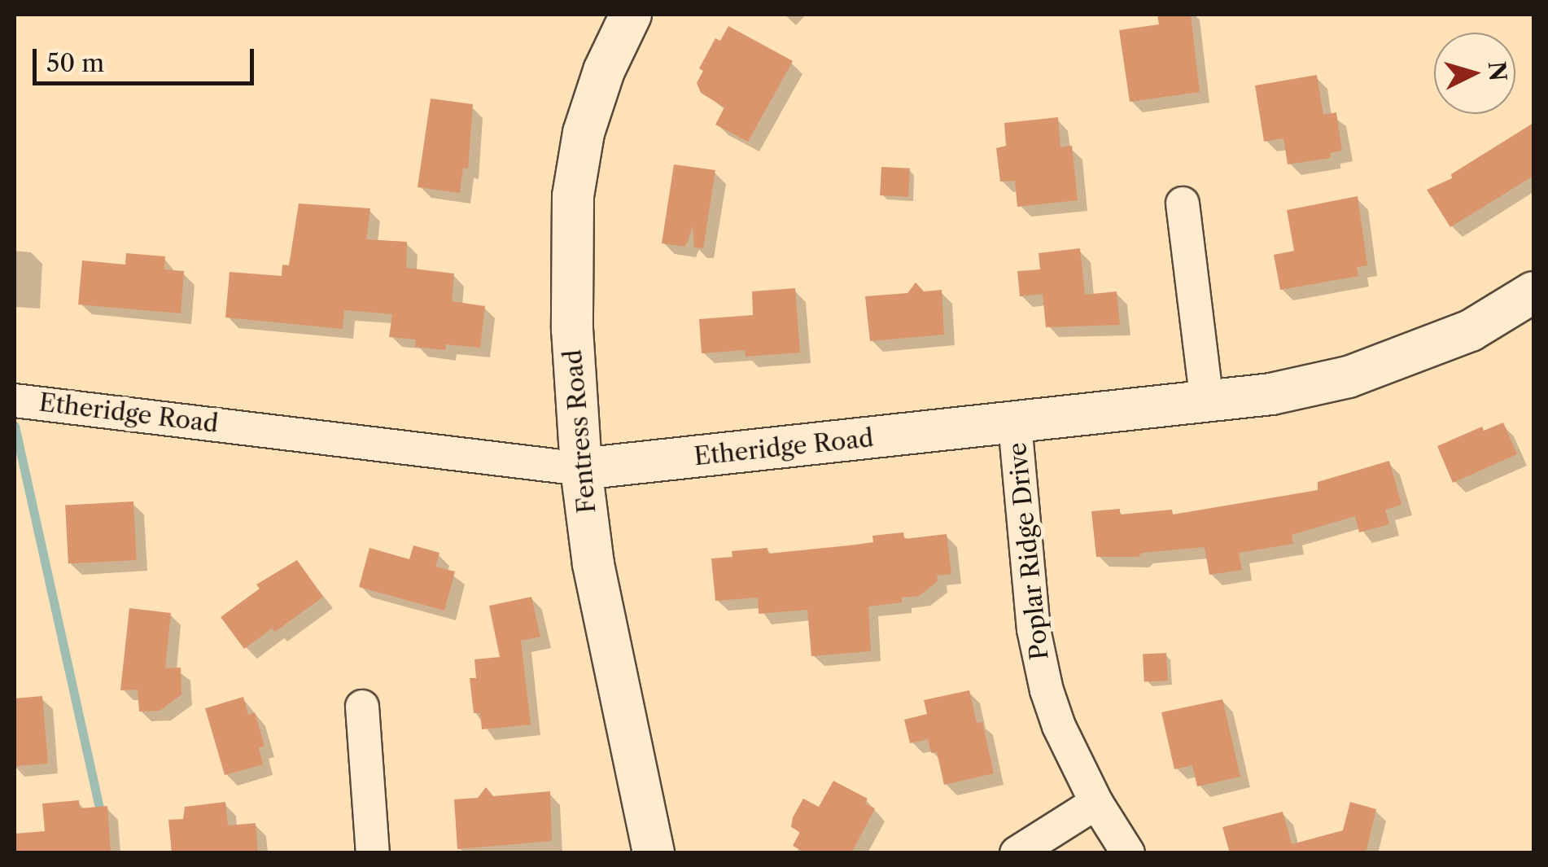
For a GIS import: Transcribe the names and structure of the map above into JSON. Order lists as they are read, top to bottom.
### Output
{
  "streets": {
    "street": ["Etheridge Road", "Fentress Road", "Poplar Ridge Drive"]
  },
  "crossings": [
    ["Etheridge Road", "Fentress Road"],
    ["Etheridge Road", "Poplar Ridge Drive"]
  ],
  "scale_bar": "50 m",
  "north": "right"
}
